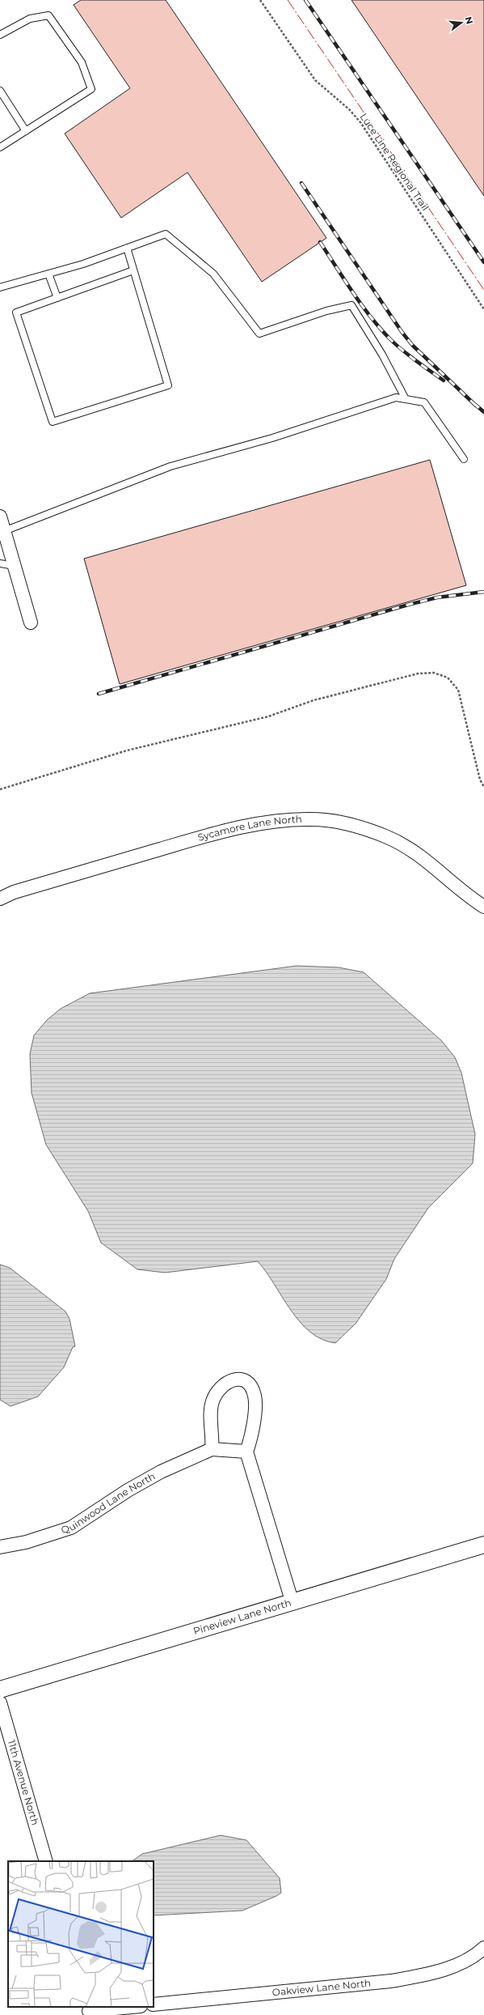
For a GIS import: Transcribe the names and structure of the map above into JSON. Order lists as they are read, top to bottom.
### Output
{
  "streets": {
    "street": [
      "Sycamore Lane North",
      "Quinwood Lane North",
      "Pineview Lane North",
      "11th Avenue North",
      "Oakview Lane North"
    ],
    "path": ["Luce Line Regional Trail"]
  },
  "north": "right"
}
